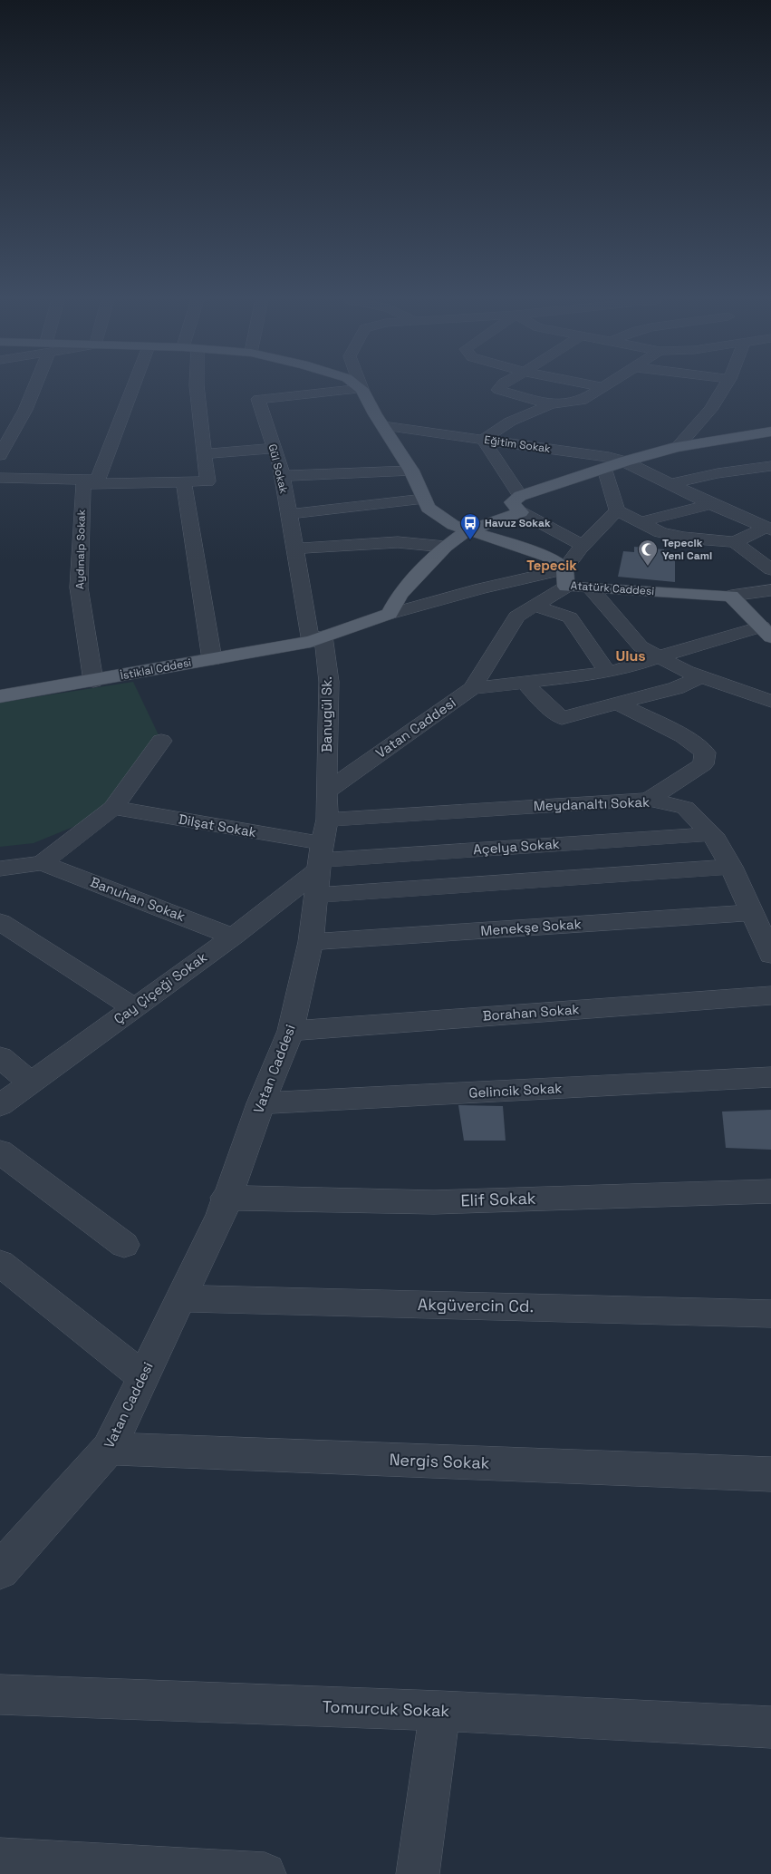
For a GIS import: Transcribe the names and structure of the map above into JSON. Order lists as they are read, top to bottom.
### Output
{
  "streets": {
    "main road": ["Atatürk Caddesi", "İstiklal Cddesi"],
    "street": [
      "Eğitim Sokak",
      "Gül Sokak",
      "Aydınalp Sokak",
      "Banugül Sk.",
      "Vatan Caddesi",
      "Meydanaltı Sokak",
      "Dilşat Sokak",
      "Açelya Sokak",
      "Banuhan Sokak",
      "Menekşe Sokak",
      "Çay Çiçeği Sokak",
      "Borahan Sokak",
      "Gelincik Sokak",
      "Elif Sokak",
      "Akgüvercin Cd.",
      "Nergis Sokak",
      "Tomurcuk Sokak"
    ]
  },
  "crossings": [
    ["Eğitim Sokak", "Atatürk Caddesi"],
    ["Gül Sokak", "Atatürk Caddesi"],
    ["Gül Sokak", "İstiklal Cddesi"],
    ["Gül Sokak", "Banugül Sk."],
    ["Aydınalp Sokak", "İstiklal Cddesi"],
    ["Atatürk Caddesi", "Vatan Caddesi"],
    ["İstiklal Cddesi", "Banugül Sk."],
    ["Banugül Sk.", "Vatan Caddesi"],
    ["Vatan Caddesi", "Meydanaltı Sokak"],
    ["Vatan Caddesi", "Dilşat Sokak"],
    ["Vatan Caddesi", "Açelya Sokak"],
    ["Vatan Caddesi", "Menekşe Sokak"],
    ["Vatan Caddesi", "Çay Çiçeği Sokak"],
    ["Vatan Caddesi", "Borahan Sokak"],
    ["Vatan Caddesi", "Gelincik Sokak"],
    ["Vatan Caddesi", "Elif Sokak"],
    ["Vatan Caddesi", "Akgüvercin Cd."],
    ["Vatan Caddesi", "Nergis Sokak"],
    ["Meydanaltı Sokak", "Açelya Sokak"],
    ["Meydanaltı Sokak", "Menekşe Sokak"],
    ["Dilşat Sokak", "Açelya Sokak"],
    ["Dilşat Sokak", "Çay Çiçeği Sokak"],
    ["Açelya Sokak", "Çay Çiçeği Sokak"],
    ["Banuhan Sokak", "Çay Çiçeği Sokak"]
  ],
  "districts": ["Tepecik", "Ulus"],
  "places": {
    "bus stop": ["Havuz Sokak"],
    "mosque": ["Tepecik Yeni Cami"]
  }
}
